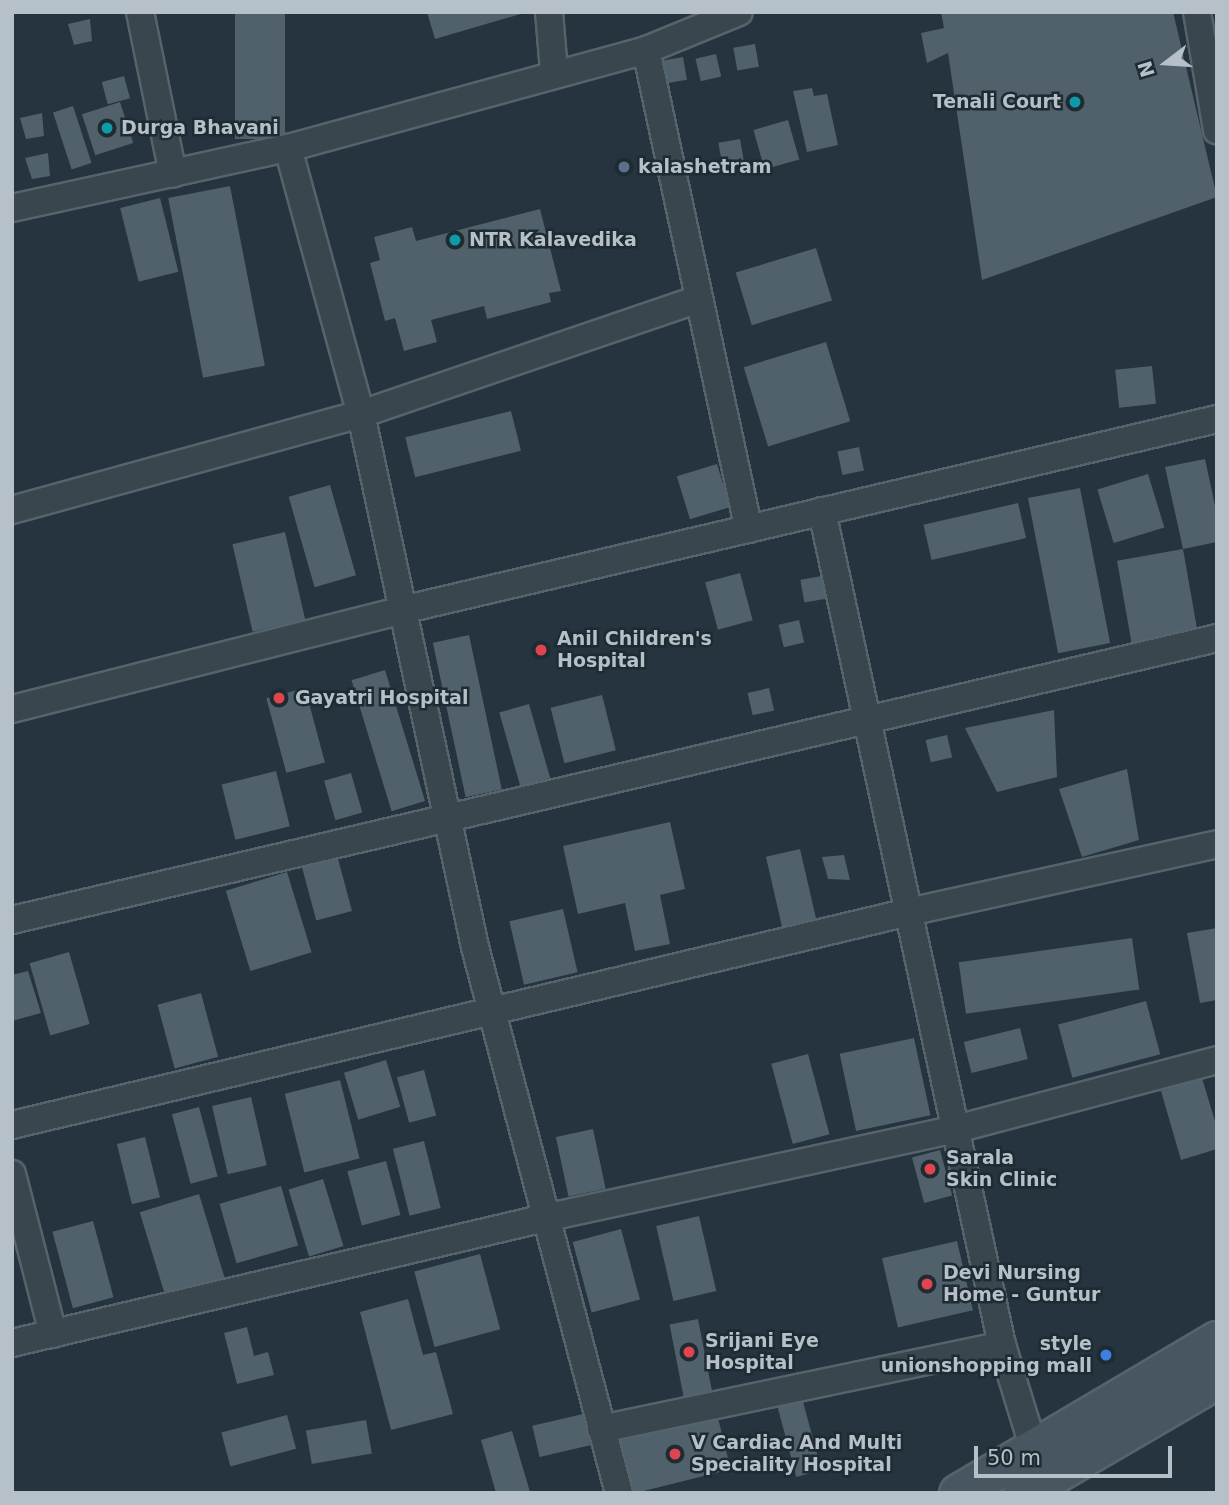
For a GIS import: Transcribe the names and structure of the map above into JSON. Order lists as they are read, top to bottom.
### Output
{
  "places": [
    "Tenali Court",
    "Durga Bhavani",
    "kalashetram",
    "NTR Kalavedika",
    "Anil Children's Hospital",
    "Gayatri Hospital",
    "Sarala Skin Clinic",
    "Devi Nursing Home - Guntur",
    "Srijani Eye Hospital",
    "style unionshopping mall",
    "V Cardiac And Multi Speciality Hospital"
  ],
  "scale_bar": "50 m",
  "north": "left"
}
